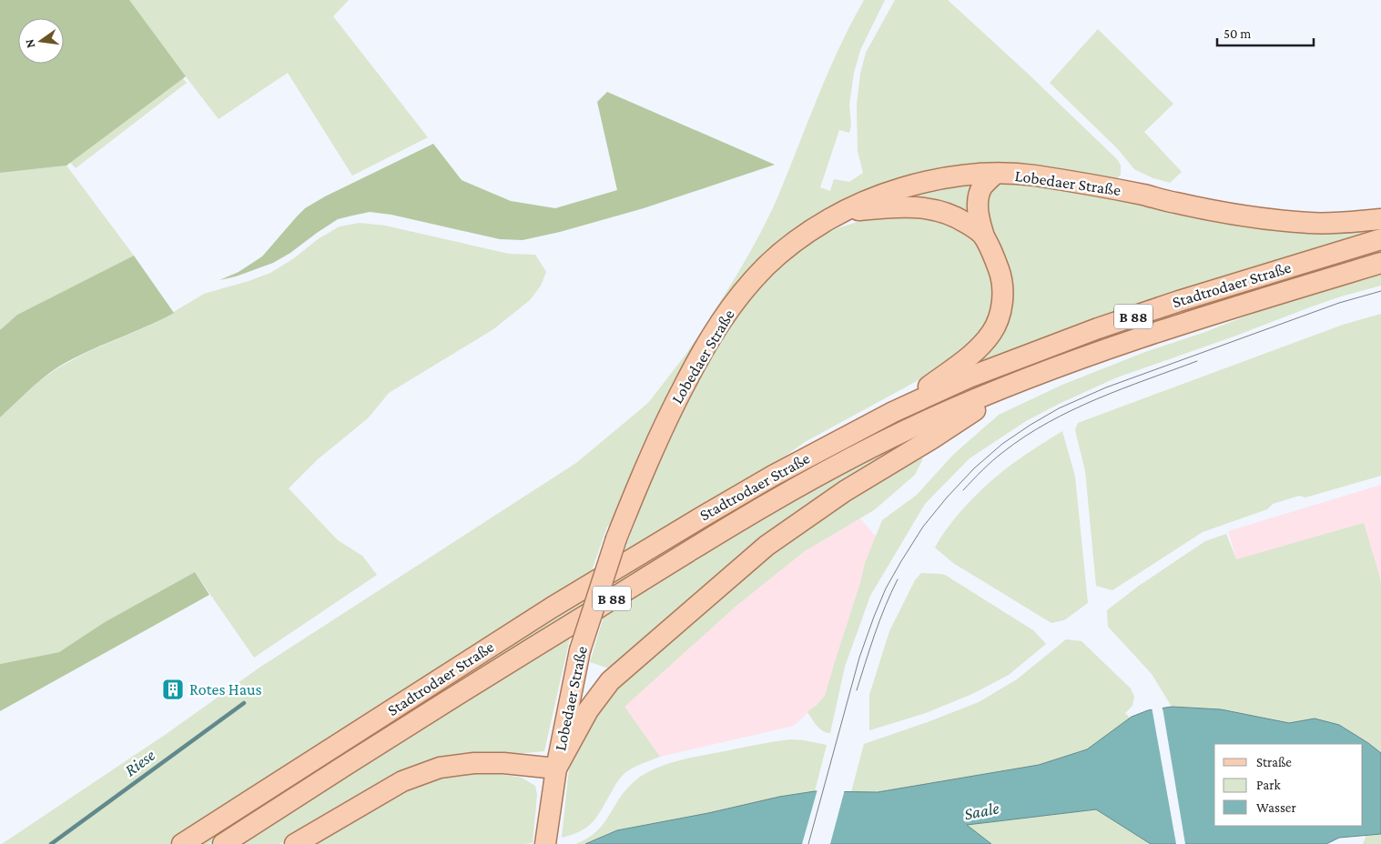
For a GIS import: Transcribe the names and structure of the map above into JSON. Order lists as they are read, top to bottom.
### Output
{
  "streets": {
    "main road": ["Lobedaer Straße", "Stadtrodaer Straße", "B 88"]
  },
  "water": ["Riese", "Saale"],
  "places": {
    "building": ["Rotes Haus"]
  },
  "legend": ["Straße", "Park", "Wasser"],
  "scale_bar": "50 m",
  "north": "left"
}
